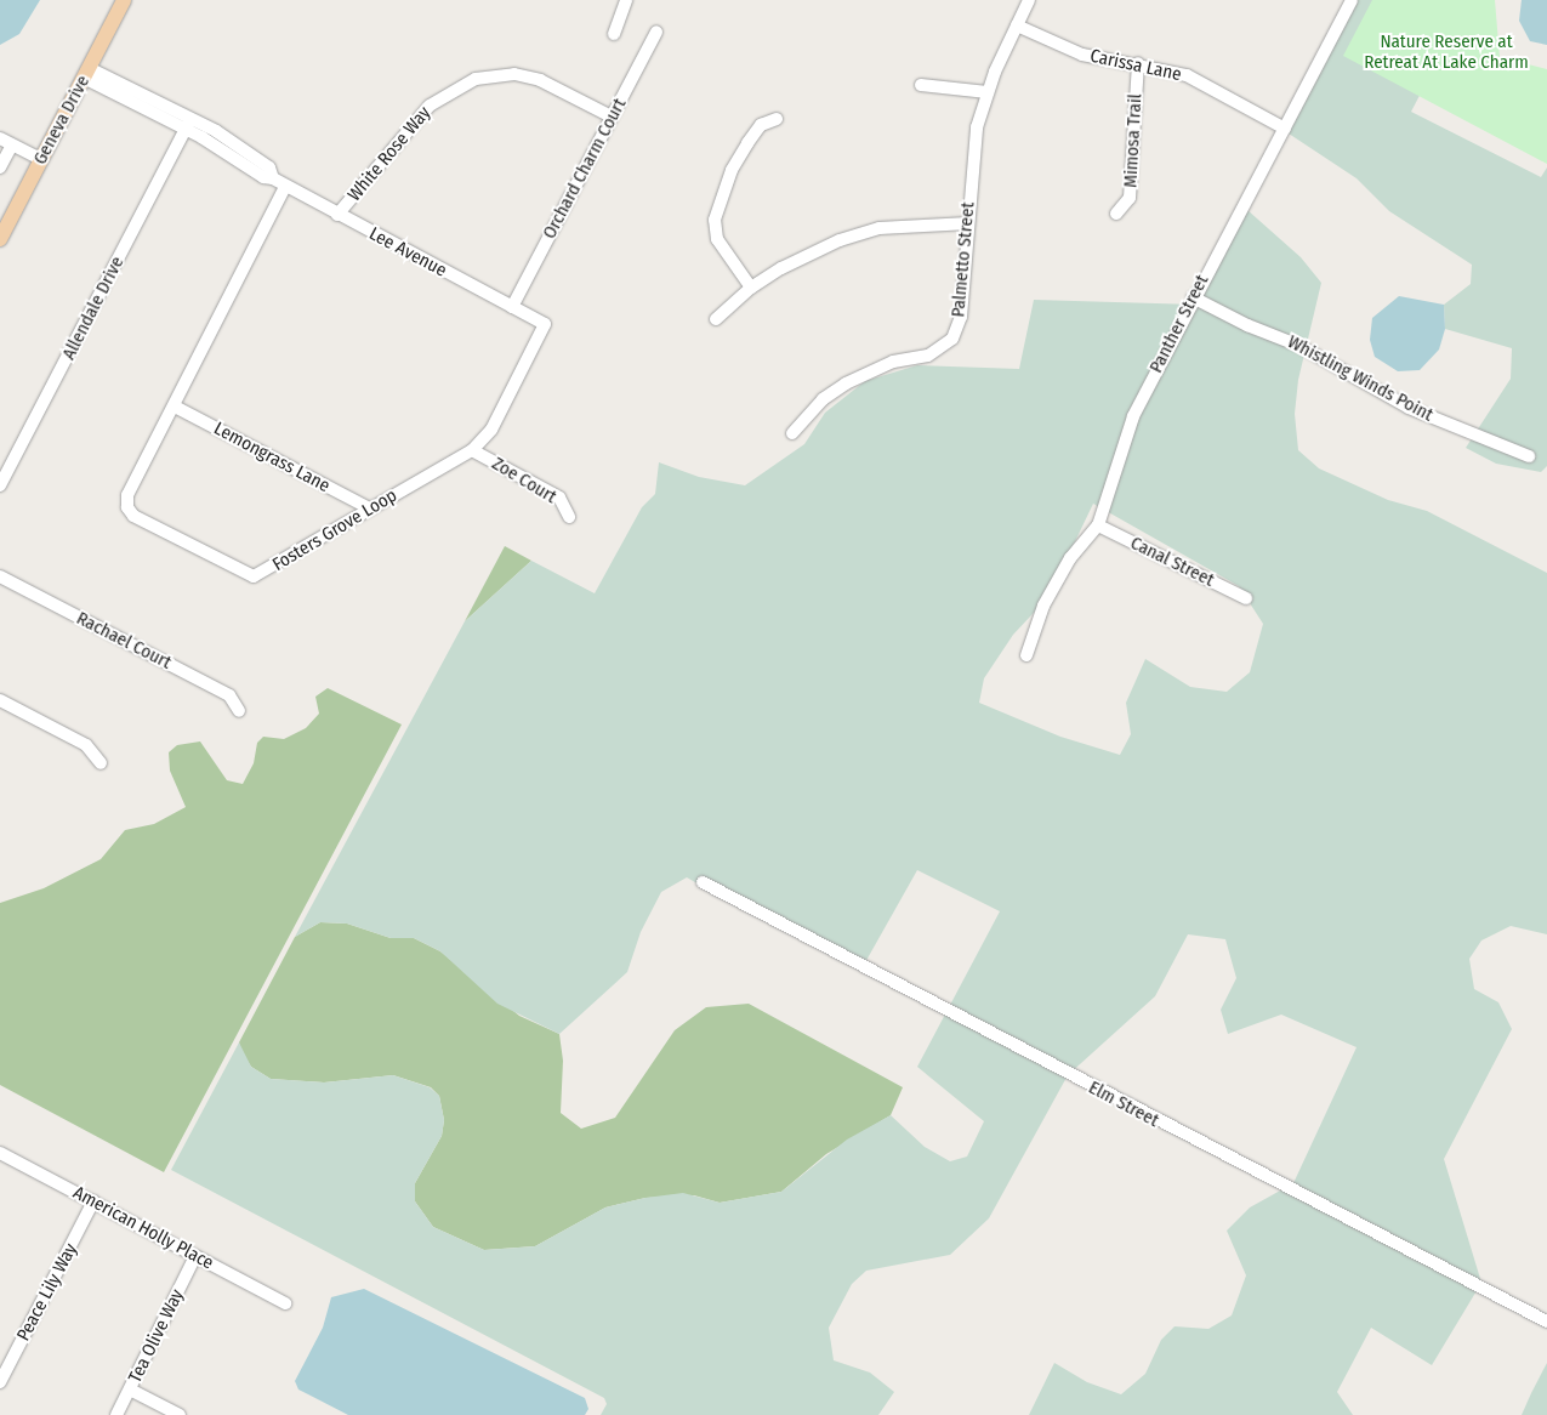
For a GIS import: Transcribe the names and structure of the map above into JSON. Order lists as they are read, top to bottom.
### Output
{
  "streets": {
    "main road": ["Geneva Drive"],
    "street": [
      "Carissa Lane",
      "Mimosa Trail",
      "White Rose Way",
      "Orchard Charm Court",
      "Lee Avenue",
      "Palmetto Street",
      "Allendale Drive",
      "Panther Street",
      "Whistling Winds Point",
      "Lemongrass Lane",
      "Zoe Court",
      "Fosters Grove Loop",
      "Canal Street",
      "Rachael Court",
      "Elm Street",
      "American Holly Place",
      "Peace Lily Way",
      "Tea Olive Way"
    ]
  },
  "crossings": [
    ["Carissa Lane", "Mimosa Trail"],
    ["Carissa Lane", "Palmetto Street"],
    ["Carissa Lane", "Panther Street"],
    ["Geneva Drive", "Lee Avenue"],
    ["White Rose Way", "Orchard Charm Court"],
    ["White Rose Way", "Lee Avenue"],
    ["Orchard Charm Court", "Lee Avenue"],
    ["Lee Avenue", "Allendale Drive"],
    ["Lee Avenue", "Fosters Grove Loop"],
    ["Panther Street", "Whistling Winds Point"],
    ["Panther Street", "Canal Street"],
    ["Lemongrass Lane", "Fosters Grove Loop"],
    ["Zoe Court", "Fosters Grove Loop"],
    ["American Holly Place", "Peace Lily Way"],
    ["American Holly Place", "Tea Olive Way"]
  ],
  "parks": ["Nature Reserve at Retreat At Lake Charm"]
}
